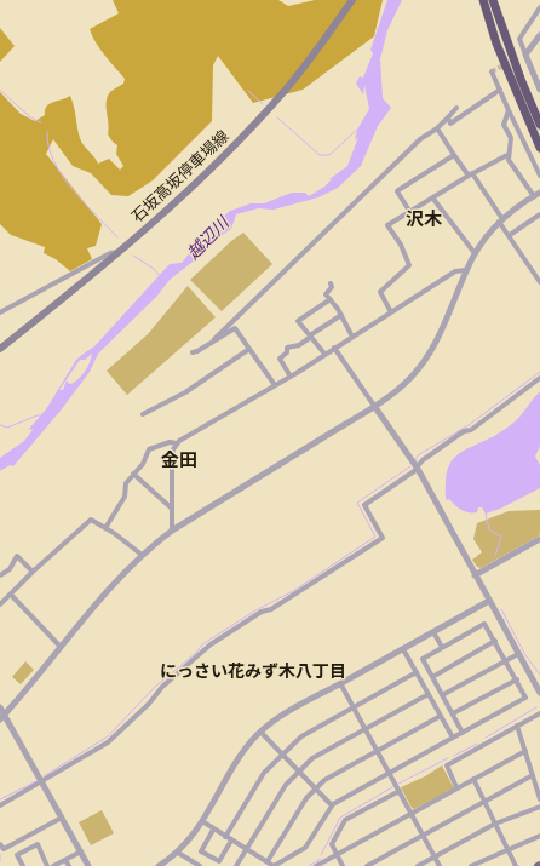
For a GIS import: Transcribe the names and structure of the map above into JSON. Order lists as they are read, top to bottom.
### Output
{
  "streets": {
    "main road": ["石坂高坂停車場線"]
  },
  "districts": ["沢木", "金田", "にっさい花みず木八丁目"],
  "water": ["越辺川"]
}
